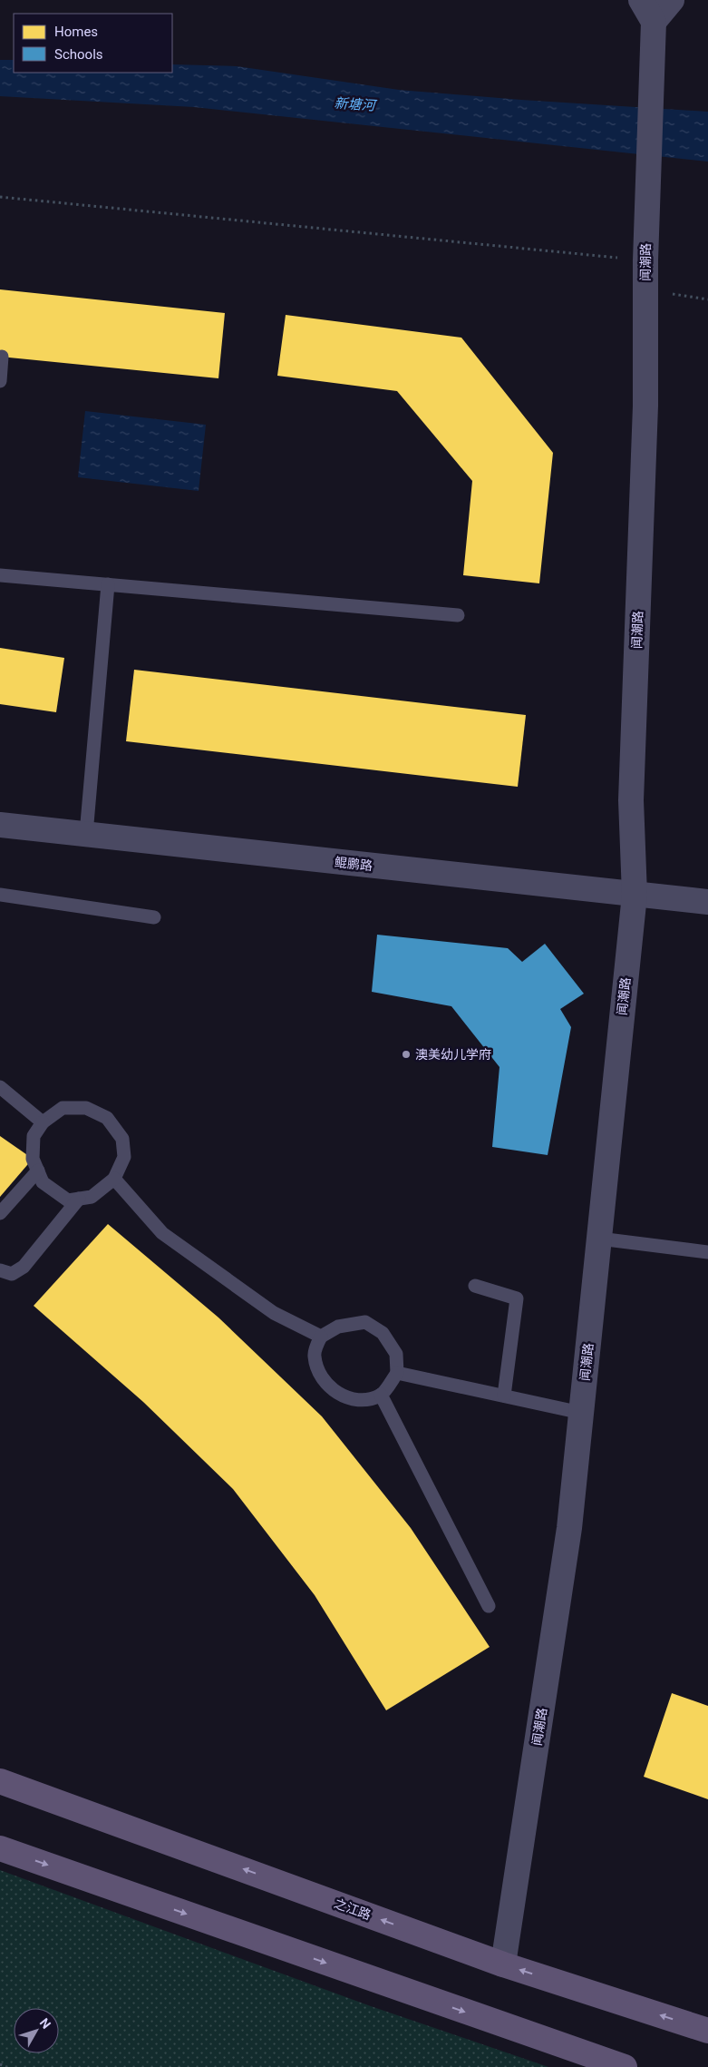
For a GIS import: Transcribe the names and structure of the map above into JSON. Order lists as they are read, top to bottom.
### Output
{
  "streets": {
    "main road": ["之江路"],
    "street": ["闻潮路", "鲲鹏路"]
  },
  "crossings": [
    ["闻潮路", "鲲鹏路"],
    ["闻潮路", "之江路"]
  ],
  "water": ["新塘河"],
  "places": ["澳美幼儿学府"],
  "legend": ["Homes", "Schools"],
  "north": "top right"
}
